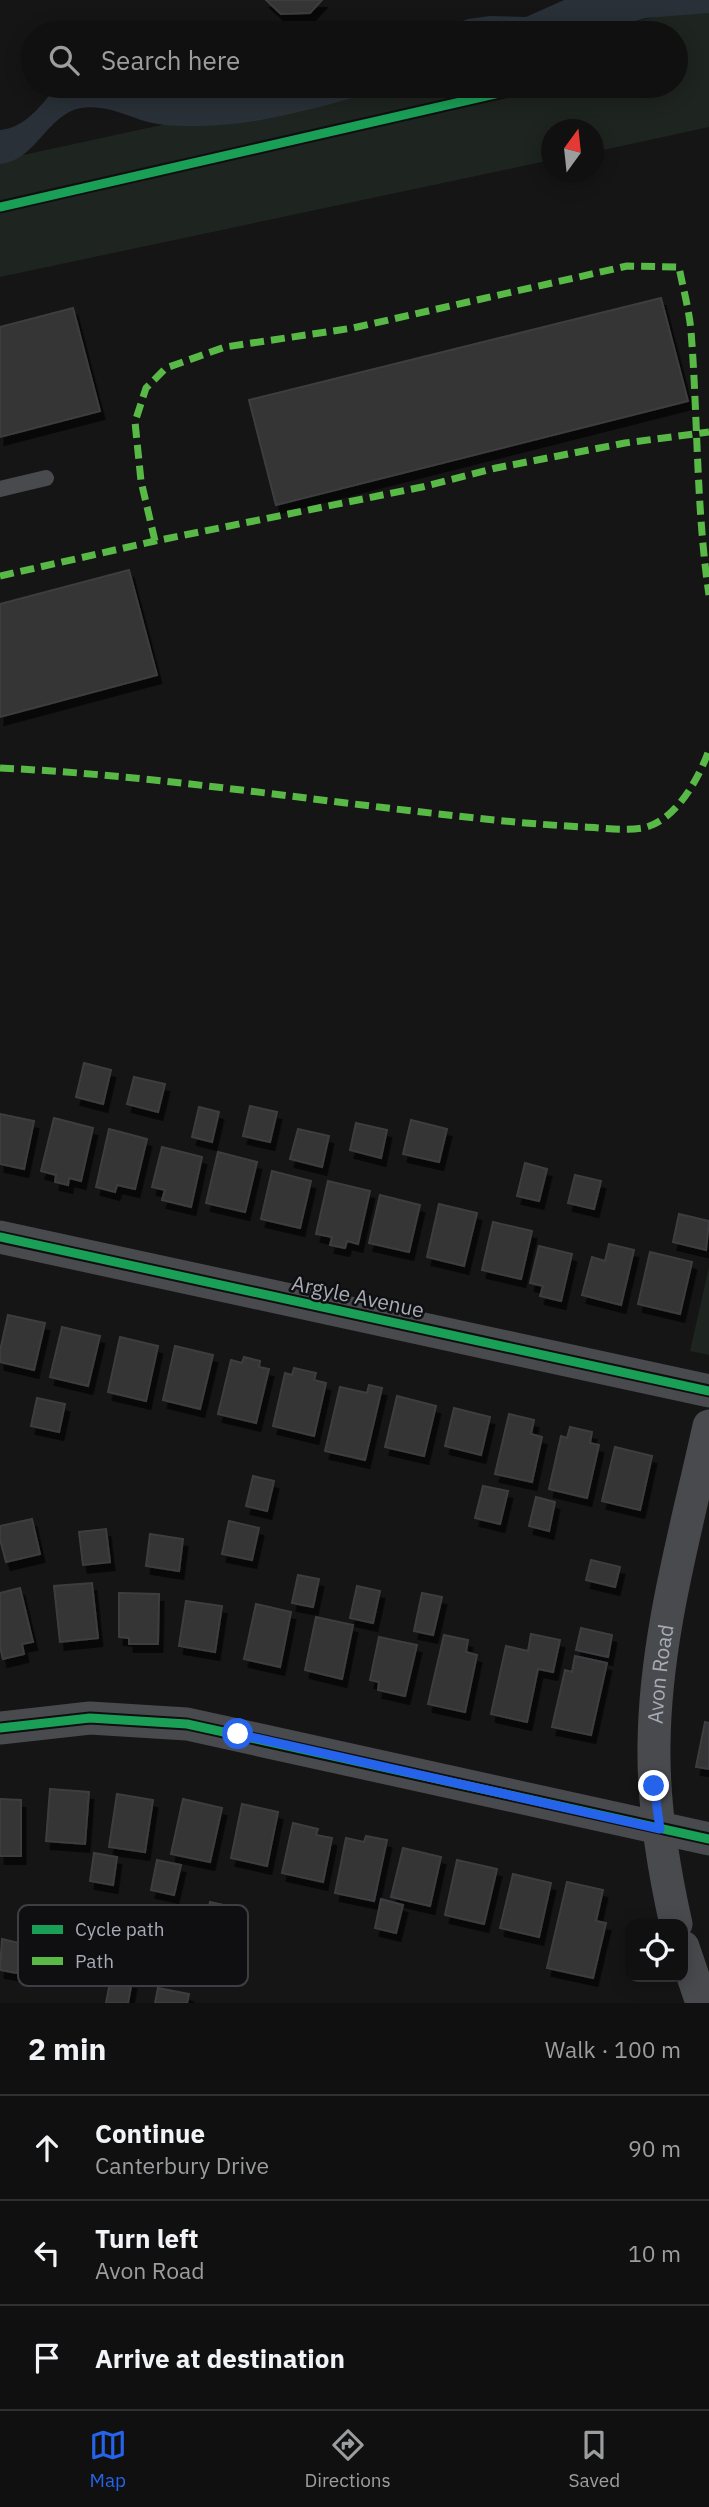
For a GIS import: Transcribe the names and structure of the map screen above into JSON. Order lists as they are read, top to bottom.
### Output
{
  "streets": {
    "street": ["Argyle Avenue", "Avon Road"]
  },
  "legend": ["Cycle path", "Path"],
  "north": "top",
  "page": {
    "search": "Search here",
    "heading": ["2 min", "Walk · 100 m"],
    "list": [
      ["Continue", "Canterbury Drive", "90 m"],
      ["Turn left", "Avon Road", "10 m"],
      "Arrive at destination"
    ],
    "nav": ["Map", "Directions", "Saved"]
  }
}
